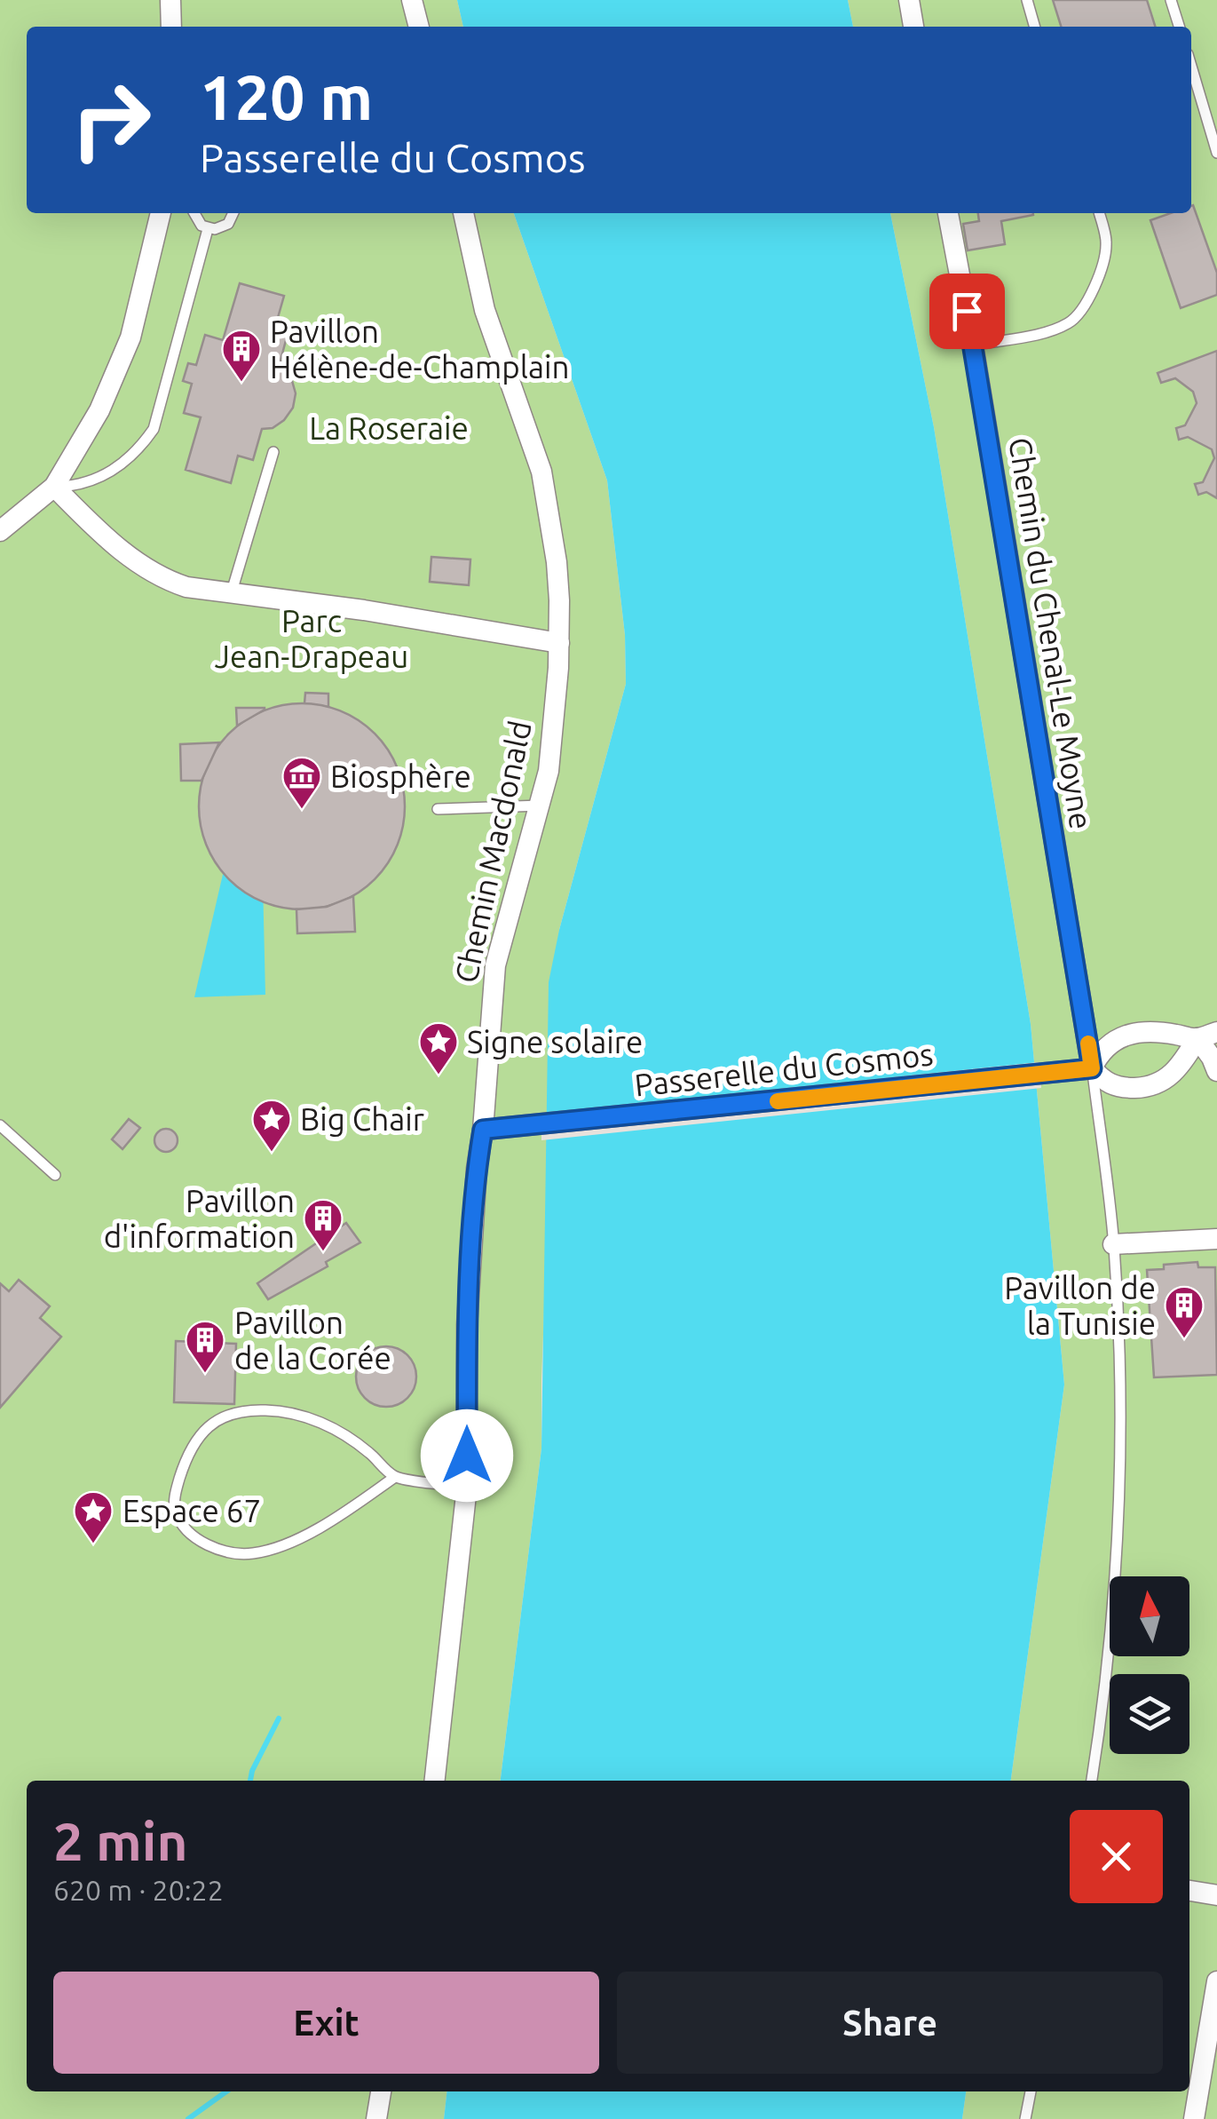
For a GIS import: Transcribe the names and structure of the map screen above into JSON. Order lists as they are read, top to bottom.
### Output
{
  "streets": {
    "street": ["Chemin du Chenal-Le Moyne", "Chemin Macdonald", "Passerelle du Cosmos"]
  },
  "crossings": [
    ["Chemin du Chenal-Le Moyne", "Passerelle du Cosmos"],
    ["Chemin Macdonald", "Passerelle du Cosmos"]
  ],
  "parks": ["La Roseraie", "Parc Jean-Drapeau"],
  "places": {
    "building": [
      "Pavillon Hélène-de-Champlain",
      "Pavillon d'information",
      "Pavillon de la Tunisie",
      "Pavillon de la Corée"
    ],
    "museum": ["Biosphère"],
    "place": ["Signe solaire", "Big Chair", "Espace 67"]
  },
  "north": "top",
  "page": {
    "turn": ["120 m", "Passerelle du Cosmos"],
    "heading": ["2 min", "620 m · 20:22"],
    "buttons": ["Exit", "Share"]
  }
}
